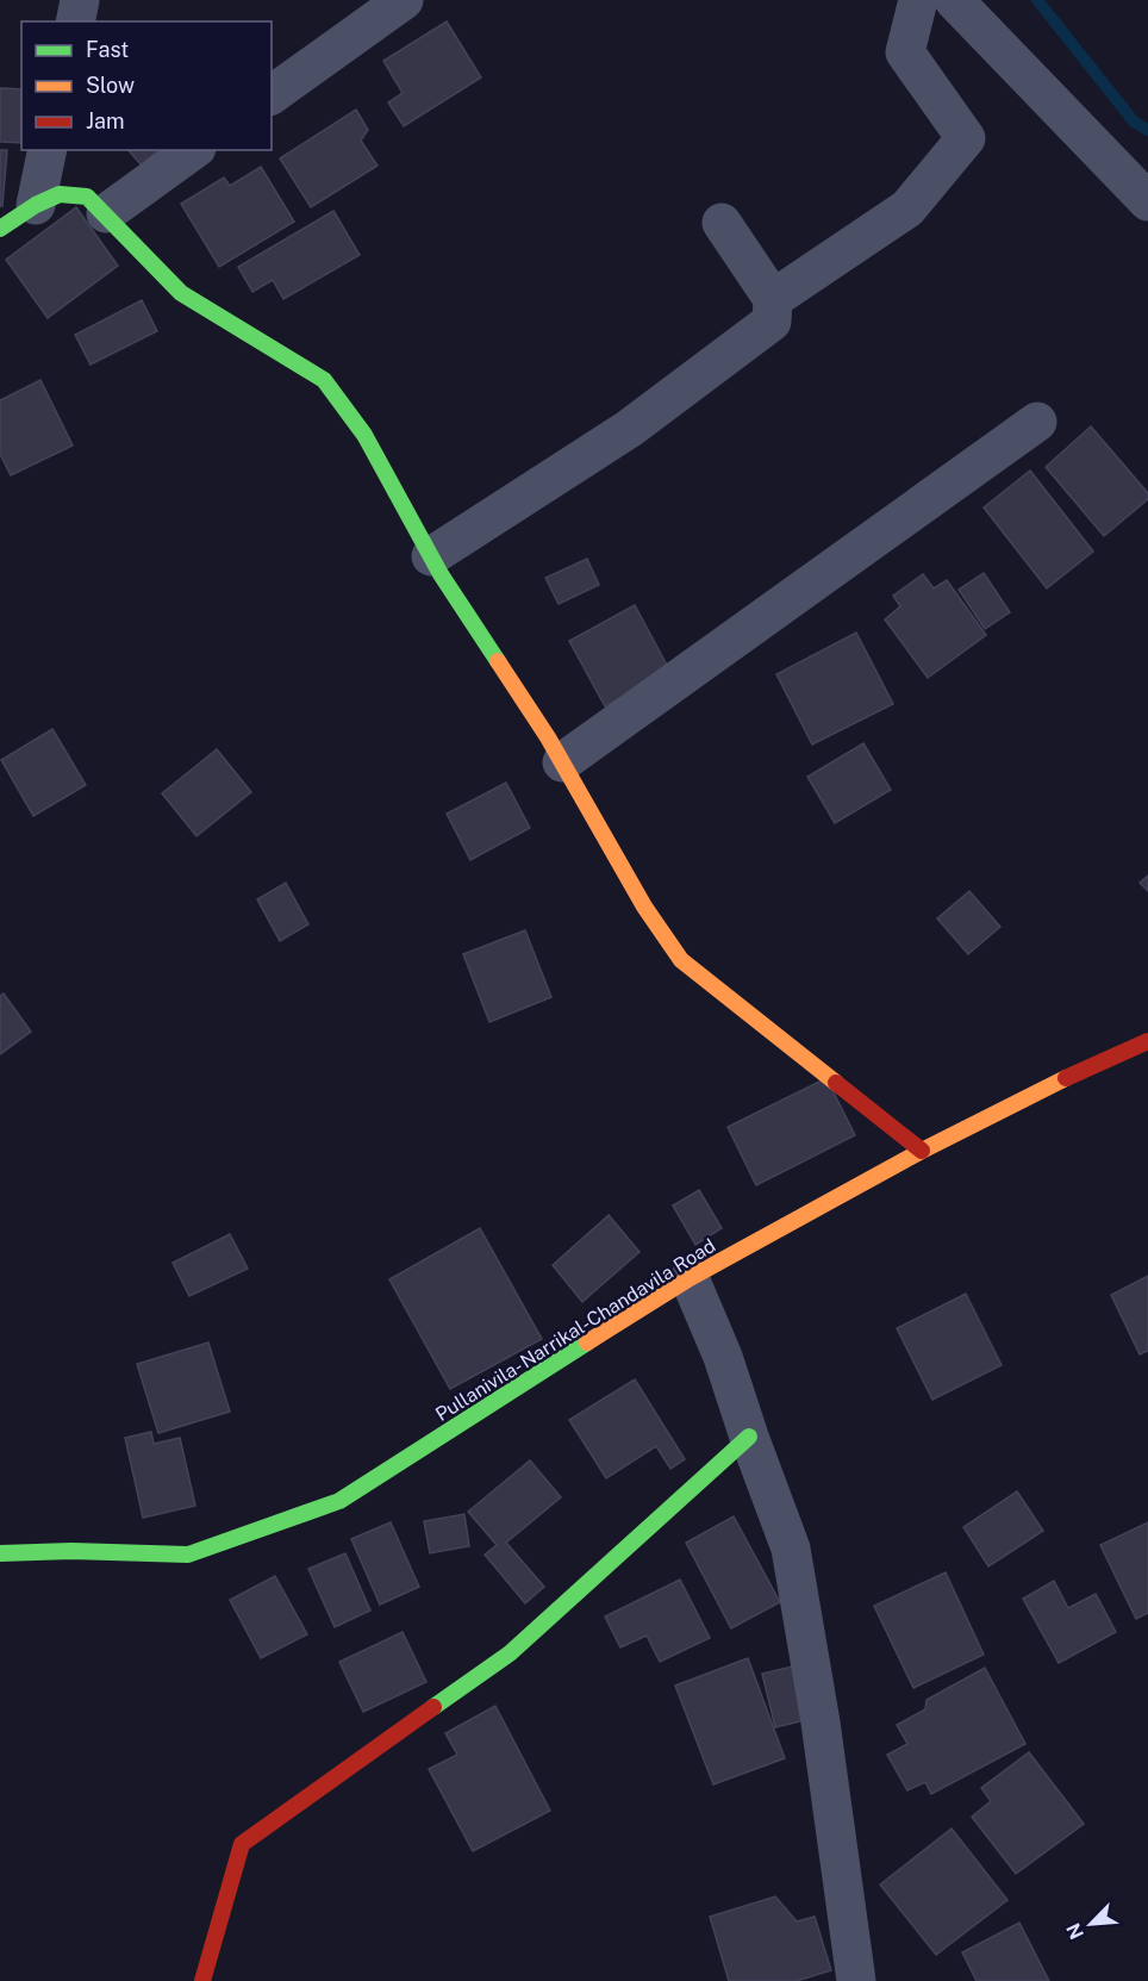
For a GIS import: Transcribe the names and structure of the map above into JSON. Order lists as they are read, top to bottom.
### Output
{
  "streets": {
    "street": ["Pullanivila- Narrikal-Chandavila Road"]
  },
  "legend": ["Fast", "Slow", "Jam"],
  "north": "bottom left"
}
